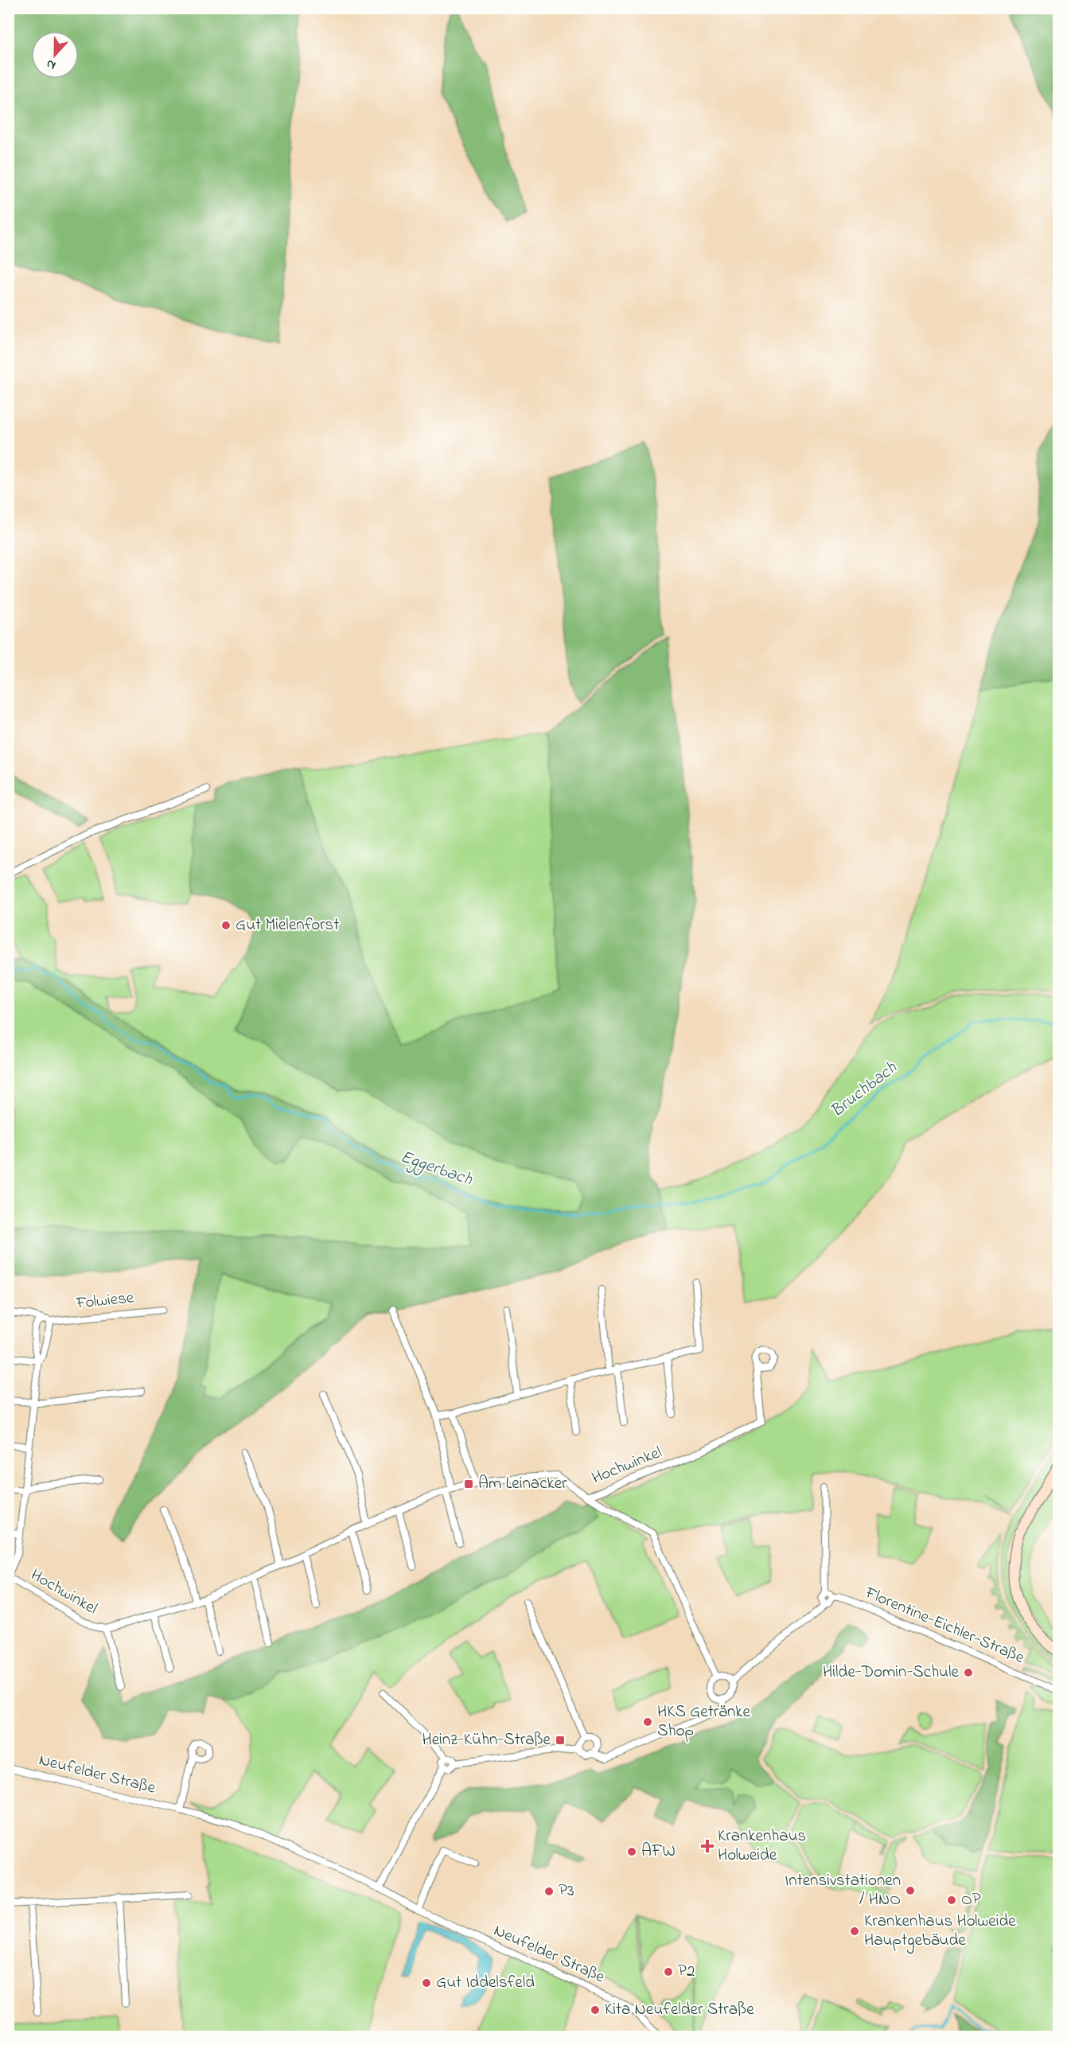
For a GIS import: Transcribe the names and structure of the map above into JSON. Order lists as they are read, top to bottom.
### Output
{
  "streets": {
    "street": [
      "Folwiese",
      "Hochwinkel",
      "Florentine-Eichler-Straße",
      "Neufelder Straße"
    ]
  },
  "water": ["Bruchbach", "Eggerbach"],
  "places": {
    "other": [
      "Gut Mielenforst",
      "Hilde-Domin-Schule",
      "HKS Getränke Shop",
      "AFW",
      "Intensivstationen / HNO",
      "P3",
      "OP",
      "Krankenhaus Holweide Hauptgebäude",
      "P2",
      "Gut Iddelsfeld",
      "Kita Neufelder Straße"
    ],
    "transit": ["Am Leinacker", "Heinz-Kühn-Straße"],
    "health": ["Krankenhaus Holweide"]
  },
  "north": "bottom"
}
